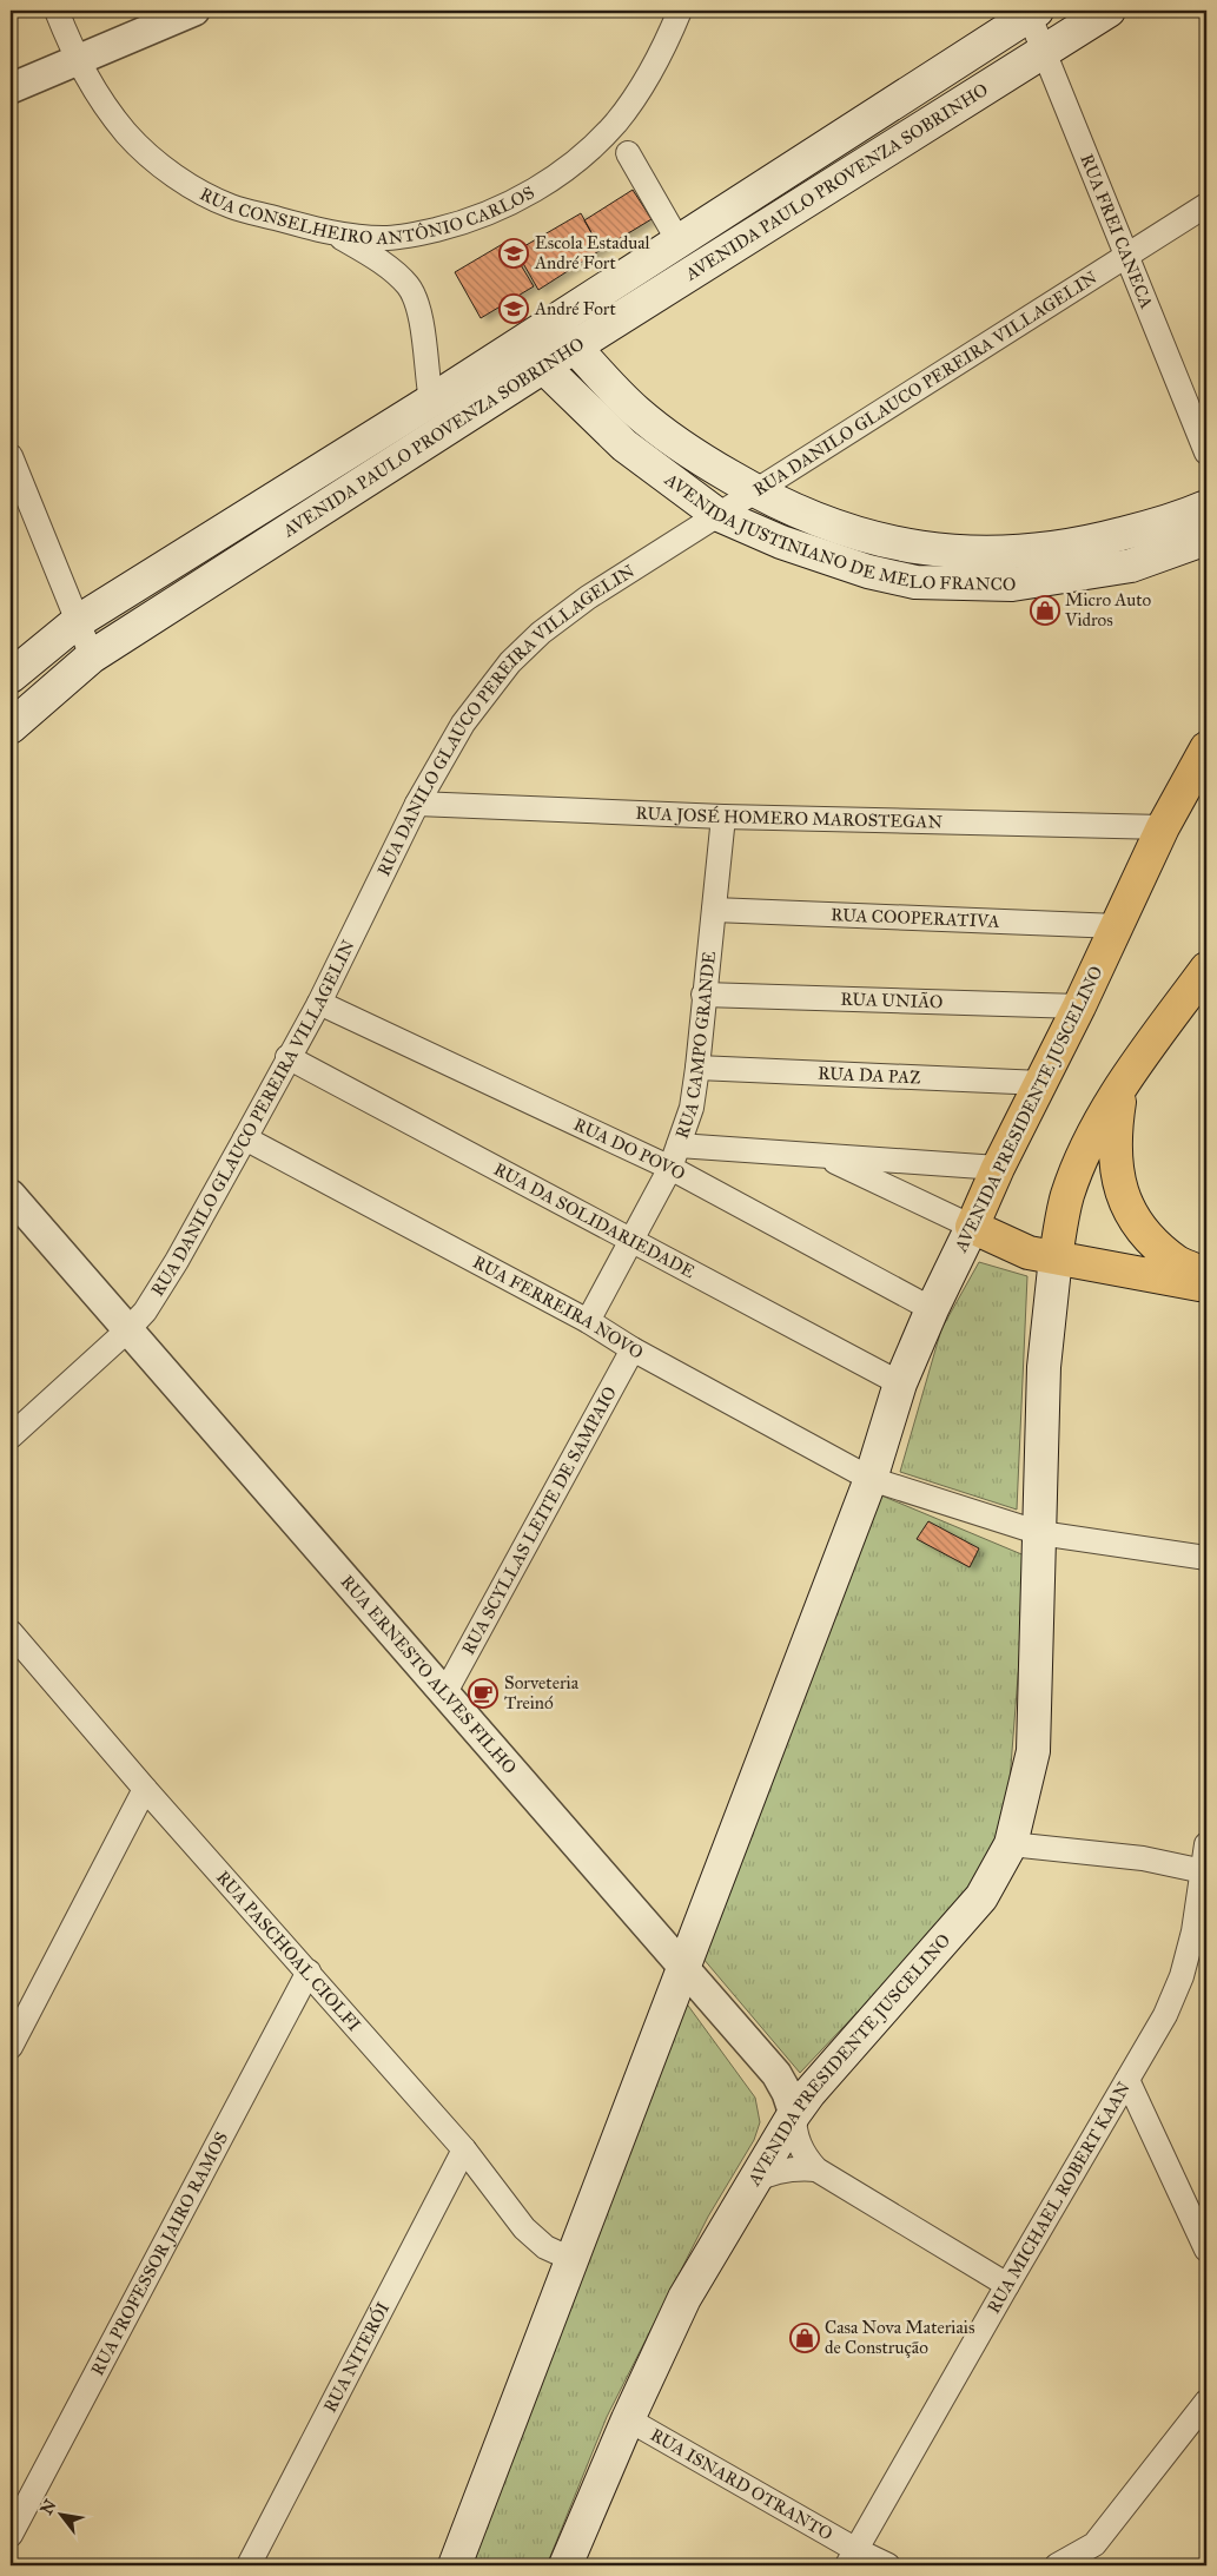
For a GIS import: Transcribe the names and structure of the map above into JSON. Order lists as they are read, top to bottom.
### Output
{
  "streets": {
    "main road": ["AVENIDA PAULO PROVENZA SOBRINHO", "AVENIDA JUSTINIANO DE MELO FRANCO", "AVENIDA PRESIDENTE JUSCELINO"],
    "street": [
      "RUA CONSELHEIRO ANTÔNIO CARLOS",
      "RUA FREI CANECA",
      "RUA DANILO GLAUCO PEREIRA VILLAGELIN",
      "RUA JOSÉ HOMERO MAROSTEGAN",
      "RUA COOPERATIVA",
      "RUA UNIÃO",
      "RUA CAMPO GRANDE",
      "RUA DA PAZ",
      "RUA DO POVO",
      "RUA DA SOLIDARIEDADE",
      "RUA FERREIRA NOVO",
      "RUA SCYLLAS LEITE DE SAMPAIO",
      "RUA ERNESTO ALVES FILHO",
      "RUA PASCHOAL CIOLFI",
      "RUA MICHAEL ROBERT KAAN",
      "RUA PROFESSOR JAIRO RAMOS",
      "RUA NITERÓI",
      "RUA ISNARD OTRANTO"
    ]
  },
  "crossings": [
    ["AVENIDA PAULO PROVENZA SOBRINHO", "RUA FREI CANECA"],
    ["AVENIDA PAULO PROVENZA SOBRINHO", "AVENIDA JUSTINIANO DE MELO FRANCO"],
    ["RUA FREI CANECA", "RUA DANILO GLAUCO PEREIRA VILLAGELIN"],
    ["RUA DANILO GLAUCO PEREIRA VILLAGELIN", "AVENIDA JUSTINIANO DE MELO FRANCO"],
    ["RUA DANILO GLAUCO PEREIRA VILLAGELIN", "RUA JOSÉ HOMERO MAROSTEGAN"],
    ["RUA DANILO GLAUCO PEREIRA VILLAGELIN", "RUA DO POVO"],
    ["RUA DANILO GLAUCO PEREIRA VILLAGELIN", "RUA DA SOLIDARIEDADE"],
    ["RUA DANILO GLAUCO PEREIRA VILLAGELIN", "RUA FERREIRA NOVO"],
    ["RUA DANILO GLAUCO PEREIRA VILLAGELIN", "RUA ERNESTO ALVES FILHO"],
    ["RUA JOSÉ HOMERO MAROSTEGAN", "RUA CAMPO GRANDE"],
    ["RUA JOSÉ HOMERO MAROSTEGAN", "AVENIDA PRESIDENTE JUSCELINO"],
    ["RUA COOPERATIVA", "RUA CAMPO GRANDE"],
    ["RUA COOPERATIVA", "AVENIDA PRESIDENTE JUSCELINO"],
    ["RUA UNIÃO", "RUA CAMPO GRANDE"],
    ["RUA UNIÃO", "AVENIDA PRESIDENTE JUSCELINO"],
    ["RUA CAMPO GRANDE", "RUA DA PAZ"],
    ["RUA CAMPO GRANDE", "RUA DO POVO"],
    ["RUA CAMPO GRANDE", "RUA DA SOLIDARIEDADE"],
    ["RUA CAMPO GRANDE", "RUA FERREIRA NOVO"],
    ["RUA DA PAZ", "AVENIDA PRESIDENTE JUSCELINO"],
    ["AVENIDA PRESIDENTE JUSCELINO", "RUA DO POVO"],
    ["AVENIDA PRESIDENTE JUSCELINO", "RUA DA SOLIDARIEDADE"],
    ["AVENIDA PRESIDENTE JUSCELINO", "RUA FERREIRA NOVO"],
    ["AVENIDA PRESIDENTE JUSCELINO", "RUA ERNESTO ALVES FILHO"],
    ["AVENIDA PRESIDENTE JUSCELINO", "RUA PASCHOAL CIOLFI"],
    ["AVENIDA PRESIDENTE JUSCELINO", "RUA ISNARD OTRANTO"],
    ["RUA FERREIRA NOVO", "RUA SCYLLAS LEITE DE SAMPAIO"],
    ["RUA SCYLLAS LEITE DE SAMPAIO", "RUA ERNESTO ALVES FILHO"],
    ["RUA ERNESTO ALVES FILHO", "RUA MICHAEL ROBERT KAAN"],
    ["RUA PASCHOAL CIOLFI", "RUA PROFESSOR JAIRO RAMOS"],
    ["RUA PASCHOAL CIOLFI", "RUA NITERÓI"],
    ["RUA MICHAEL ROBERT KAAN", "RUA ISNARD OTRANTO"]
  ],
  "places": {
    "school or university": ["Escola Estadual André Fort", "André Fort"],
    "shop": ["Micro Auto Vidros", "Casa Nova Materiais de Construção"],
    "cafe": ["Sorveteria Treinó"]
  },
  "north": "top left"
}
